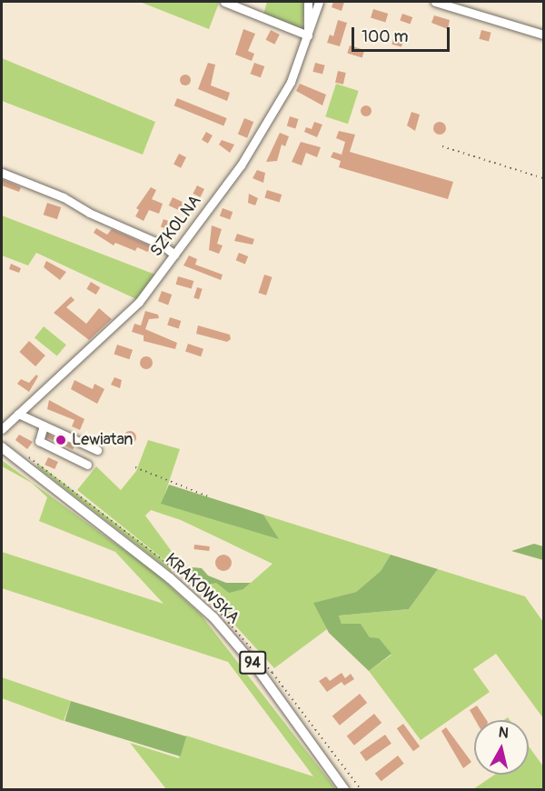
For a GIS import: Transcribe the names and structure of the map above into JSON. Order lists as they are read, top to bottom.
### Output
{
  "streets": {
    "main road": ["KRAKOWSKA", "94"],
    "street": ["SZKOLNA"]
  },
  "places": ["Lewiatan"],
  "scale_bar": "100 m",
  "north": "top"
}
